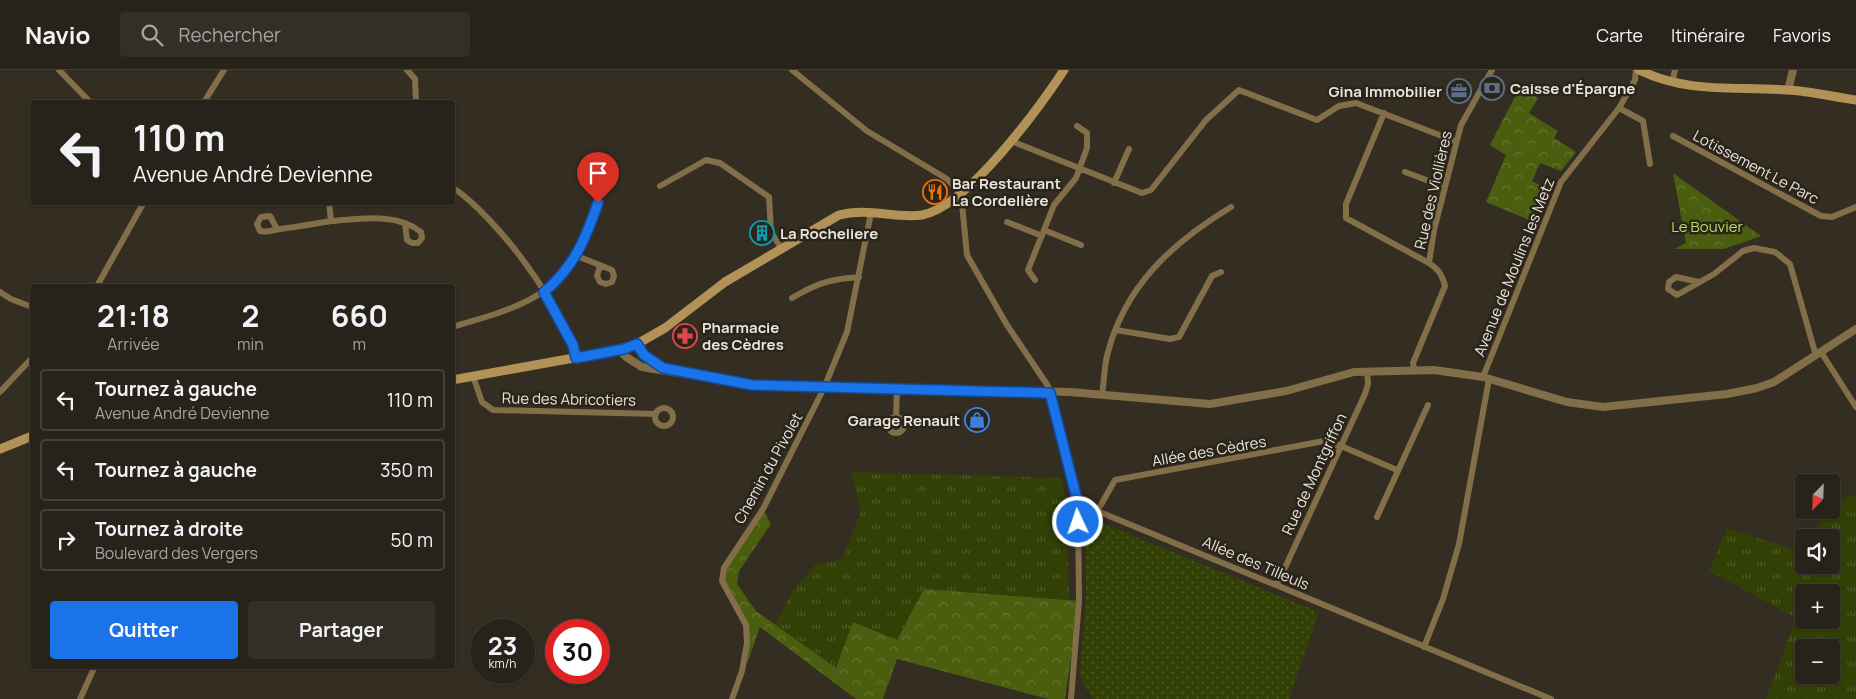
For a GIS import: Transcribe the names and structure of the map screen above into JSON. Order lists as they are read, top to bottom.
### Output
{
  "streets": {
    "street": [
      "Lotissement Le Parc",
      "Rue des Viollières",
      "Avenue de Moulins les Metz",
      "Rue des Abricotiers",
      "Allée des Cèdres",
      "Chemin du Pivolet",
      "Rue de Montgriffon",
      "Allée des Tilleuls"
    ]
  },
  "crossings": [
    ["Avenue de Moulins les Metz", "Allée des Tilleuls"],
    ["Allée des Cèdres", "Rue de Montgriffon"],
    ["Allée des Cèdres", "Allée des Tilleuls"],
    ["Rue de Montgriffon", "Allée des Tilleuls"]
  ],
  "parks": ["Le Bouvier"],
  "places": {
    "bank": ["Caisse d'Épargne"],
    "office": ["Gina Immobilier"],
    "restaurant": ["Bar Restaurant La Cordelière"],
    "building": ["La Rocheliere"],
    "pharmacy": ["Pharmacie des Cèdres"],
    "shop": ["Garage Renault"]
  },
  "north": "bottom left",
  "page": {
    "header": "Navio",
    "search": "Rechercher",
    "nav": ["Carte", "Itinéraire", "Favoris"],
    "turn": ["110 m", "Avenue André Devienne"],
    "eta": [
      "21:18",
      "Arrivée",
      "2",
      "min",
      "660",
      "m"
    ],
    "list": [
      {
        "name": "Tournez à gauche",
        "note": "Avenue André Devienne",
        "value": "110 m"
      },
      {
        "name": "Tournez à gauche",
        "value": "350 m"
      },
      {
        "name": "Tournez à droite",
        "note": "Boulevard des Vergers",
        "value": "50 m"
      }
    ],
    "map_buttons": ["+", "−"],
    "buttons": ["Quitter", "Partager"],
    "speed": "23 km/h",
    "limit": "30"
  }
}
